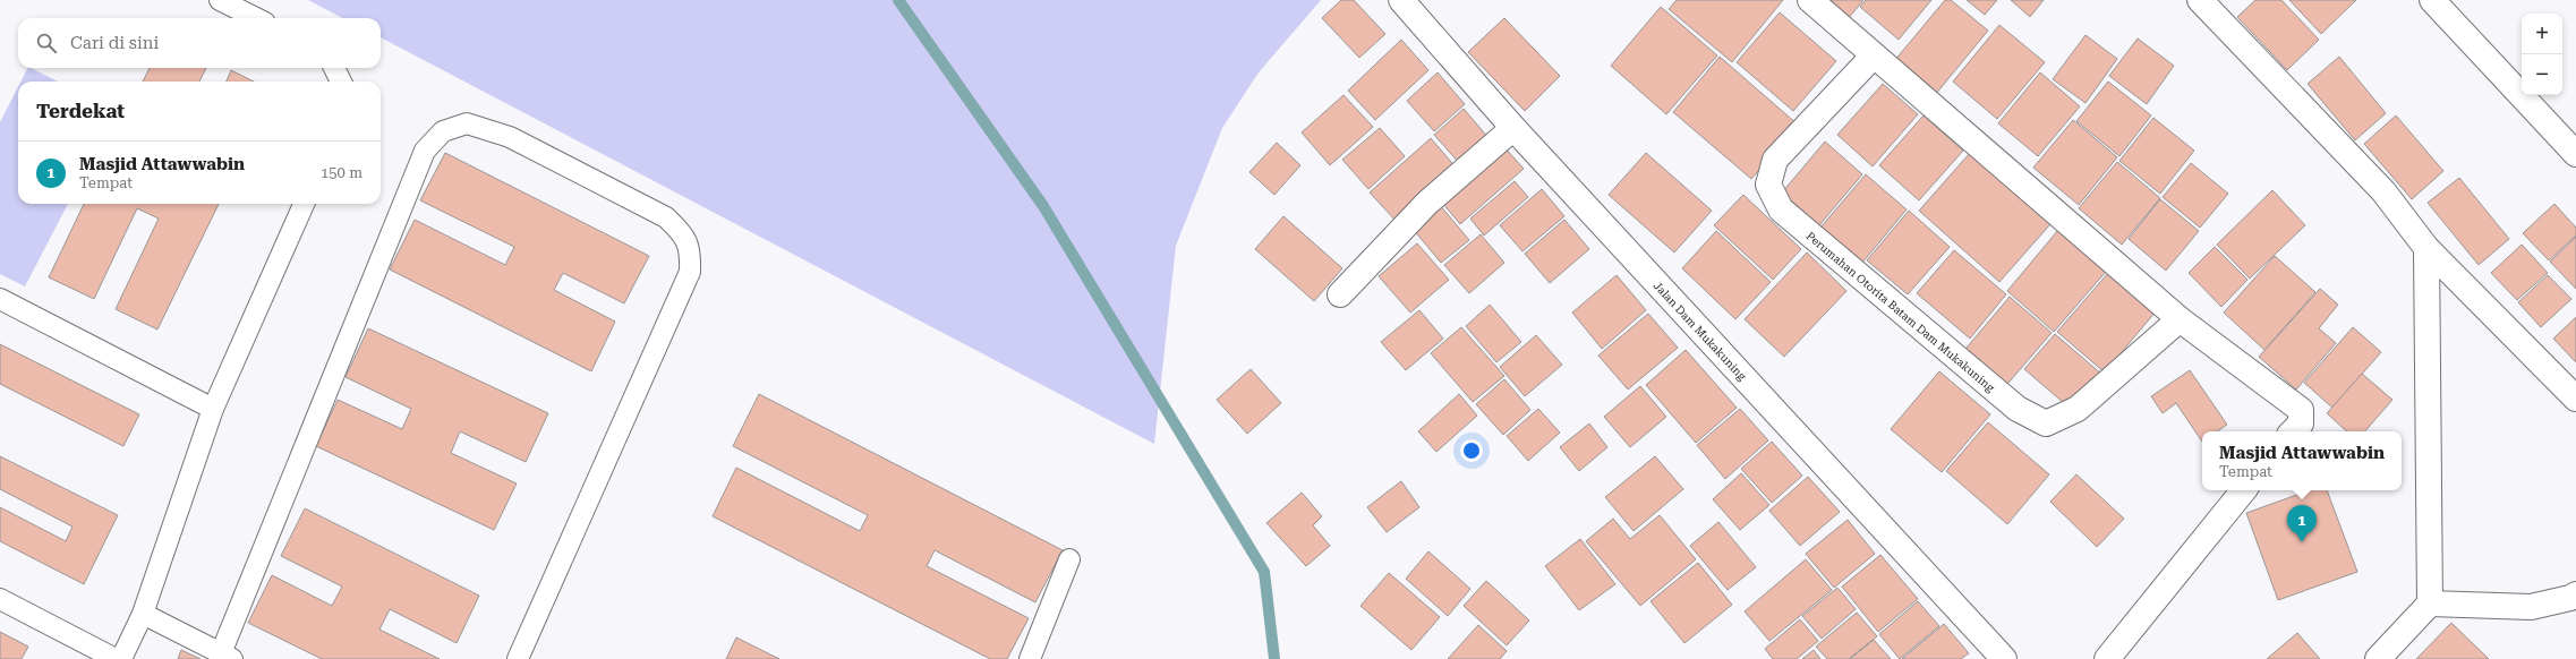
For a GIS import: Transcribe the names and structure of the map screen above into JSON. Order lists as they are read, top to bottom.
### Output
{
  "streets": {
    "street": ["Perumahan Otorita Batam Dam Mukakuning", "Jalan Dam Mukakuning"]
  },
  "page": {
    "map_buttons": ["+", "−"],
    "search": "Cari di sini",
    "heading": "Terdekat",
    "list": [
      {
        "mark": "1",
        "name": "Masjid Attawwabin",
        "note": "Tempat",
        "value": "150 m"
      }
    ],
    "popup": ["Masjid Attawwabin", "Tempat"],
    "pins": "1"
  }
}
